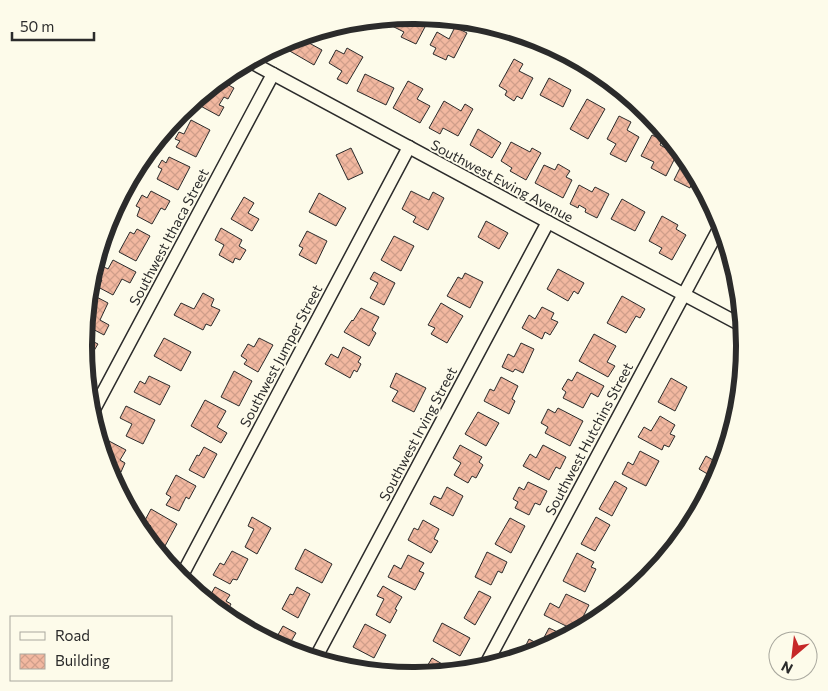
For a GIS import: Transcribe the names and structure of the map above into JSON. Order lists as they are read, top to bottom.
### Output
{
  "streets": {
    "street": [
      "Southwest Ewing Avenue",
      "Southwest Ithaca Street",
      "Southwest Jumper Street",
      "Southwest Irving Street",
      "Southwest Hutchins Street"
    ]
  },
  "crossings": [
    ["Southwest Ewing Avenue", "Southwest Ithaca Street"],
    ["Southwest Ewing Avenue", "Southwest Jumper Street"],
    ["Southwest Ewing Avenue", "Southwest Irving Street"],
    ["Southwest Ewing Avenue", "Southwest Hutchins Street"]
  ],
  "legend": ["Road", "Building"],
  "scale_bar": "50 m",
  "north": "bottom left"
}
